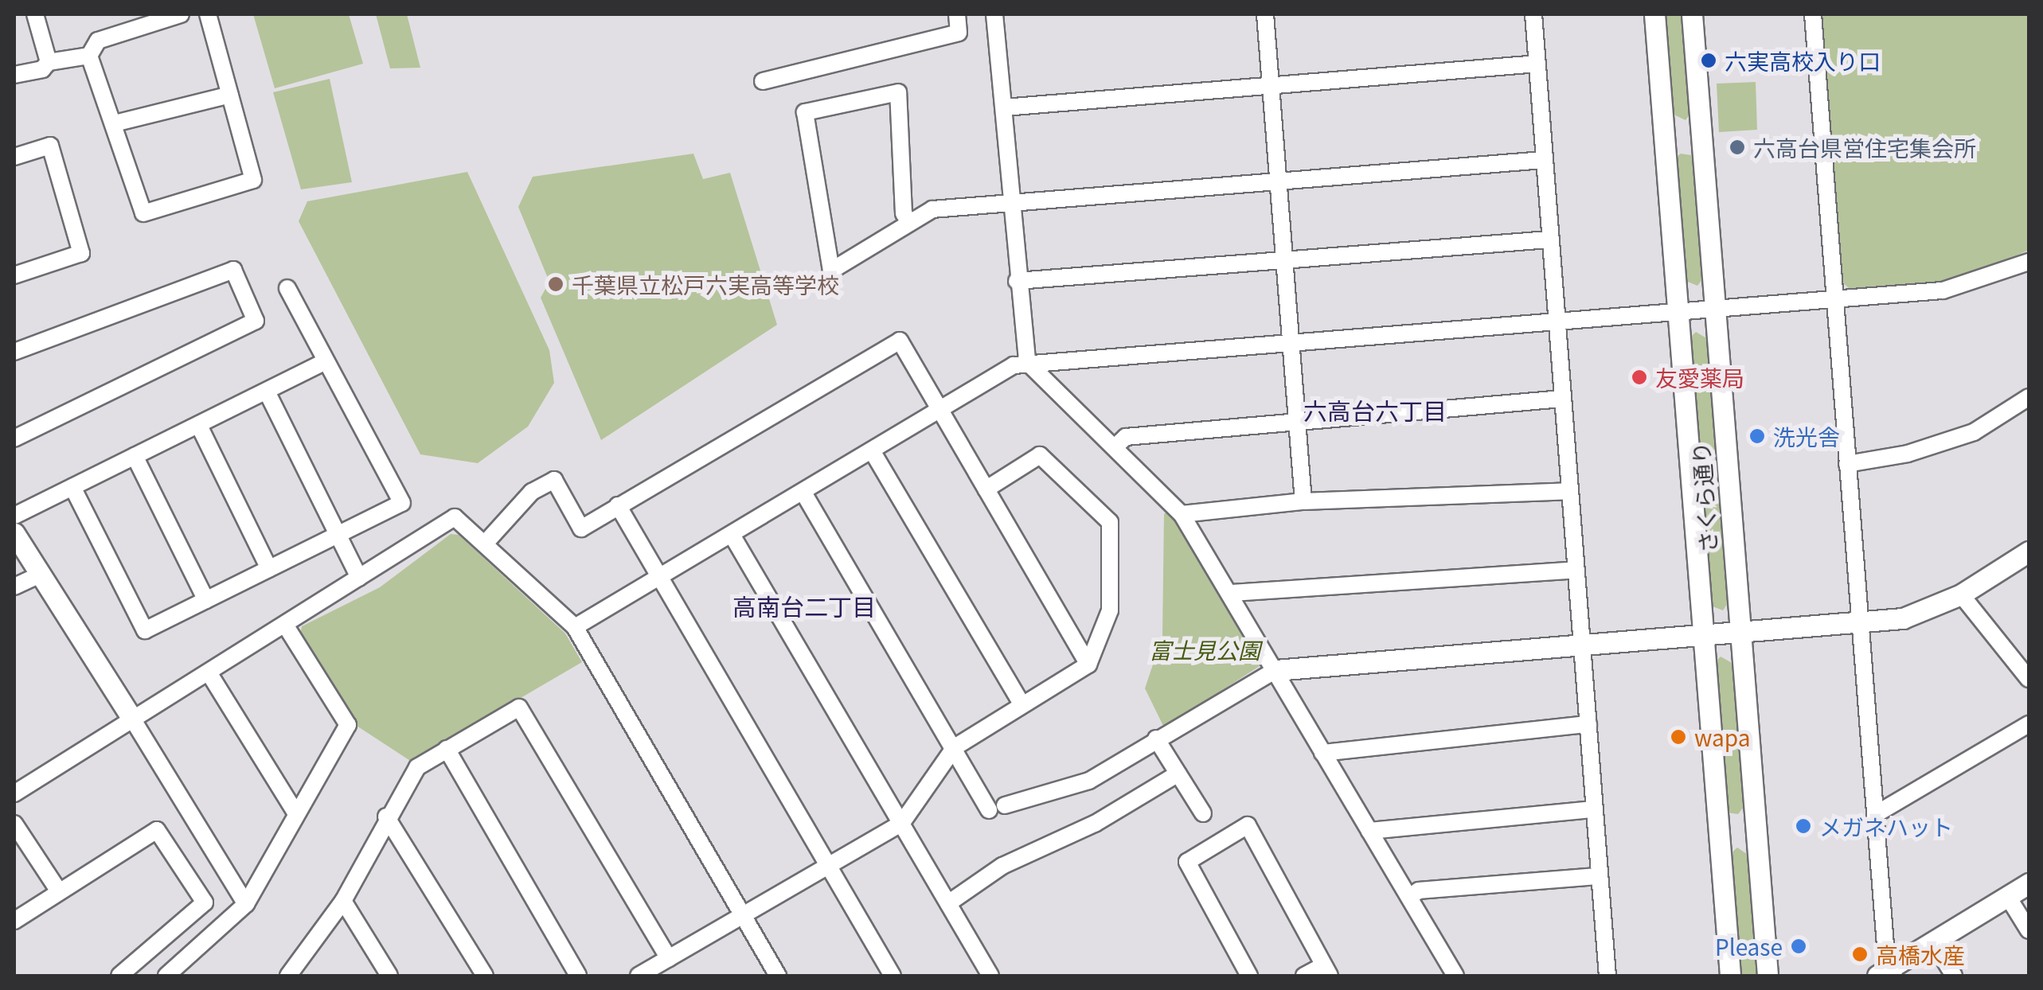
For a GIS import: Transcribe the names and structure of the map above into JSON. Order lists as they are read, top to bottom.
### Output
{
  "streets": {
    "street": ["さくら通り"]
  },
  "districts": ["六高台六丁目", "高南台二丁目"],
  "parks": ["富士見公園"],
  "places": [
    "六実高校入り口",
    "六高台県営住宅集会所",
    "千葉県立松戸六実高等学校",
    "友愛薬局",
    "洗光舎",
    "wapa",
    "メガネハット",
    "Please",
    "高橋水産"
  ]
}
